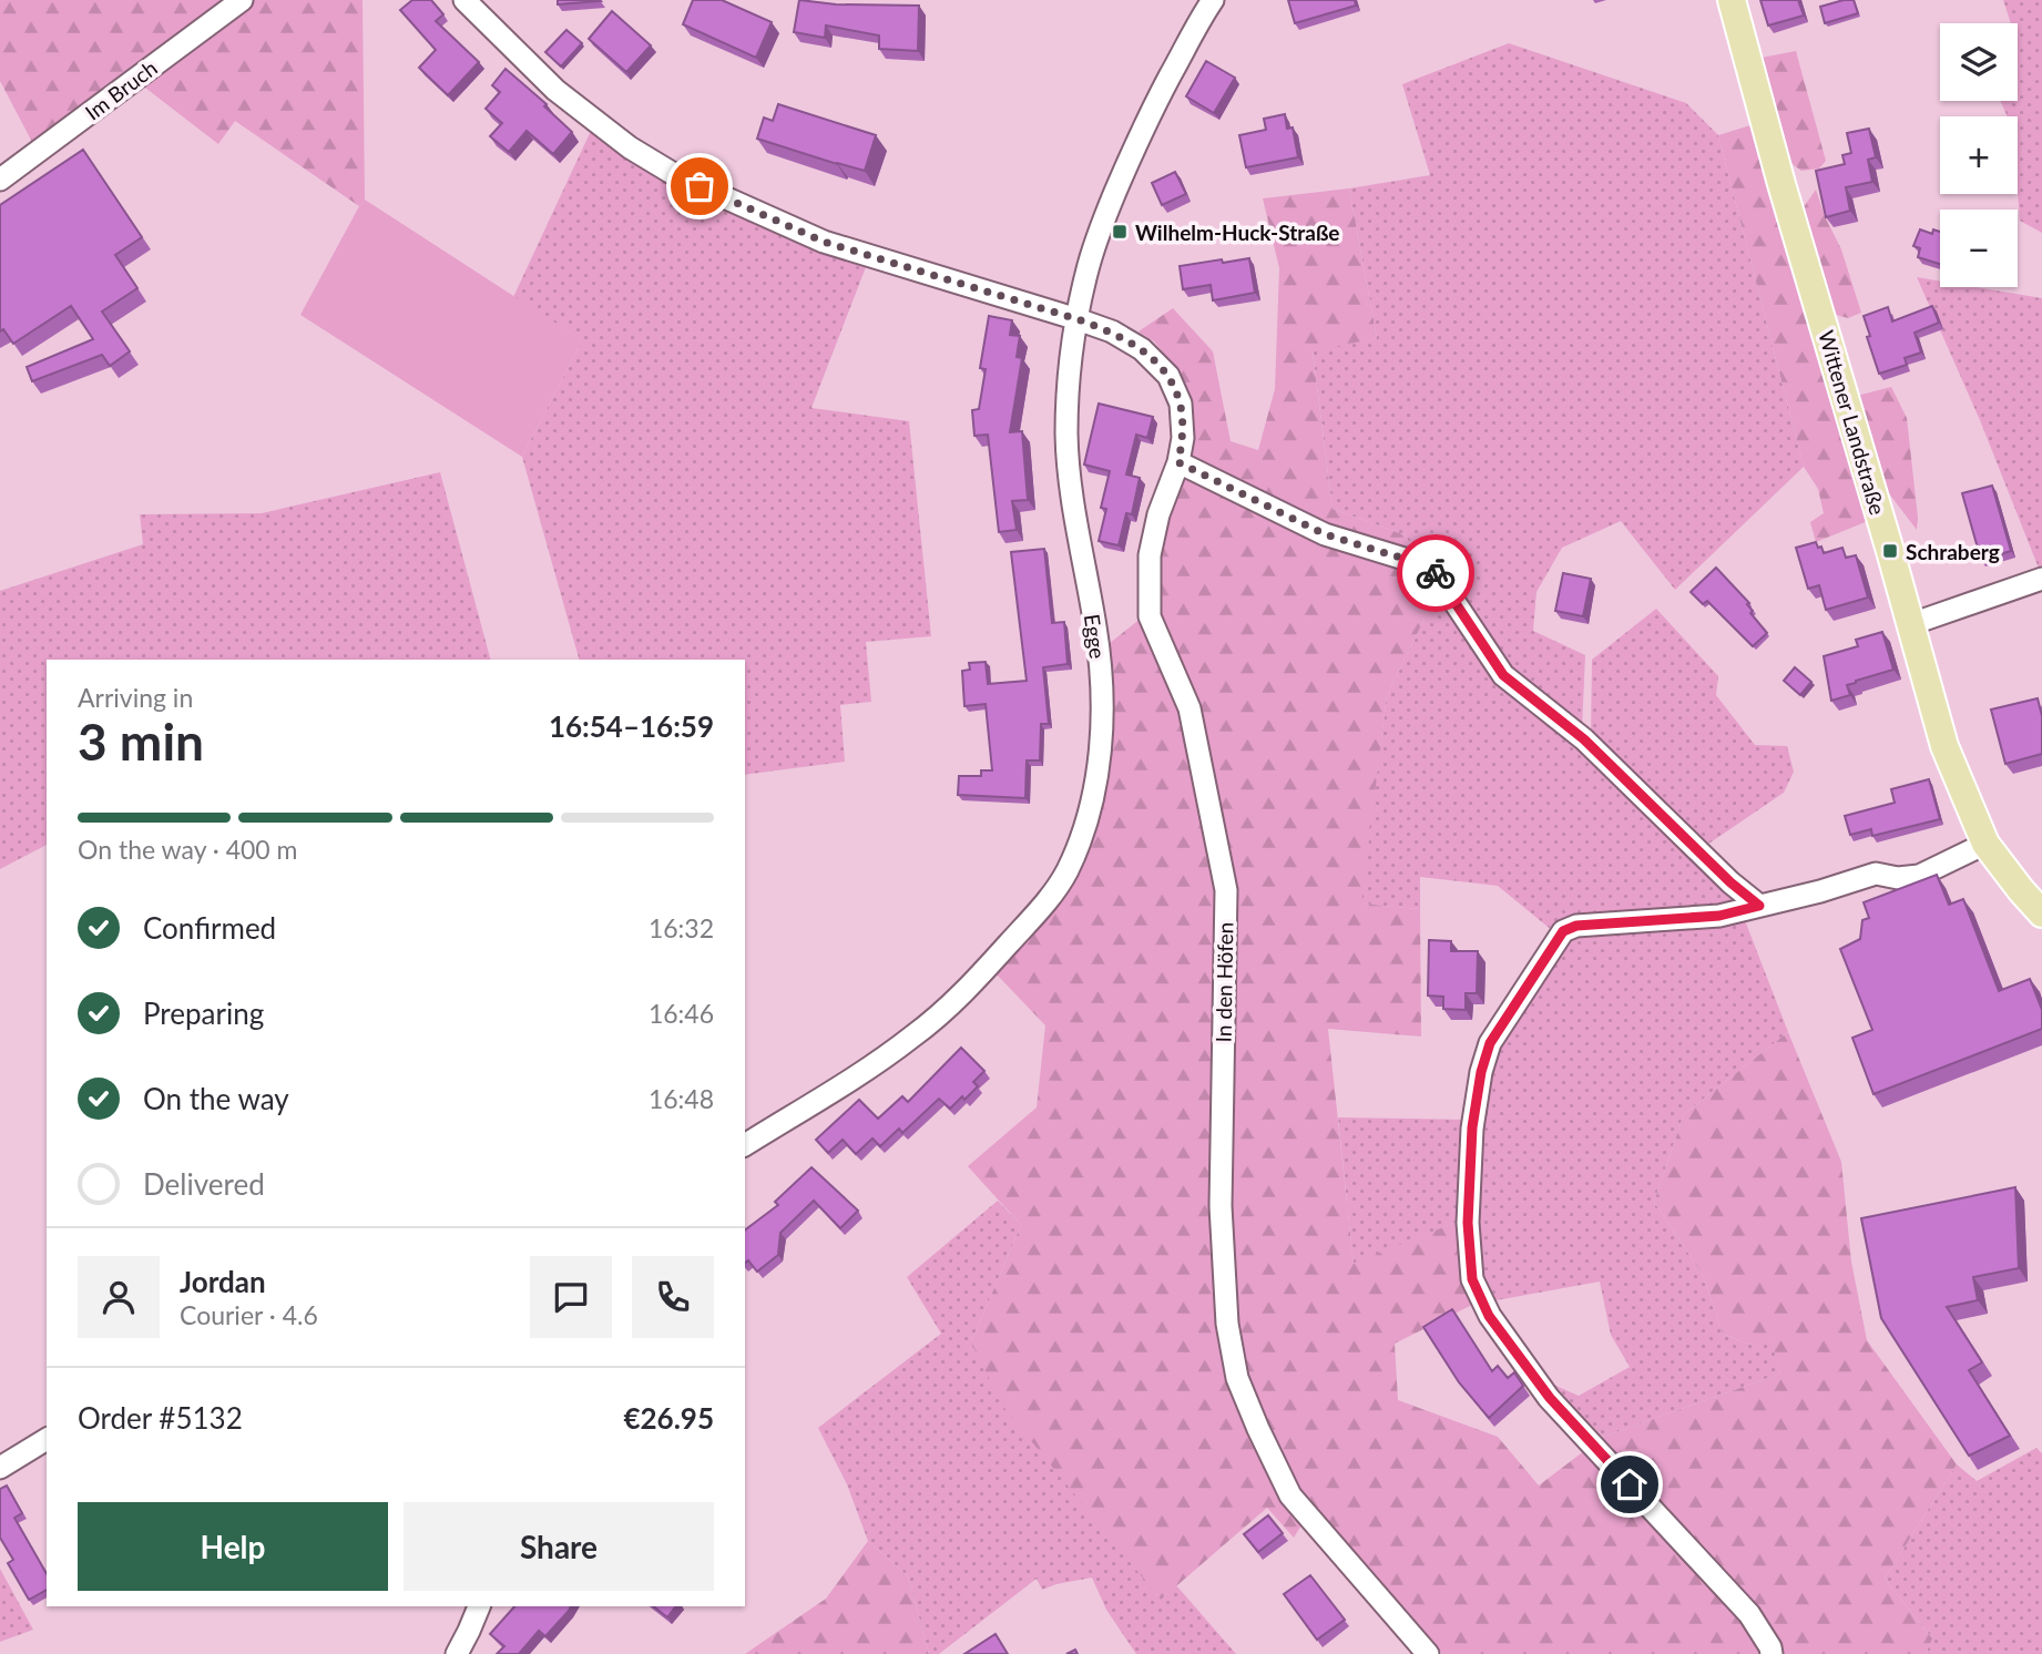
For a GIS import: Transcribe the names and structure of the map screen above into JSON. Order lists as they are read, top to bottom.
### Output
{
  "streets": {
    "main road": ["Wittener Landstraße"],
    "street": ["Im Bruch", "Egge", "In den Höfen"]
  },
  "crossings": [
    ["Egge", "In den Höfen"]
  ],
  "places": {
    "transit": ["Wilhelm-Huck-Straße", "Schraberg"]
  },
  "page": {
    "map_buttons": ["+", "−"],
    "heading": ["3 min", "Arriving in", "16:54–16:59"],
    "panel": [
      "Jordan",
      "Courier · 4.6",
      "Order #5132",
      "€26.95"
    ],
    "bar": "On the way · 400 m",
    "list": [
      ["Confirmed", "16:32"],
      ["Preparing", "16:46"],
      ["On the way", "16:48"],
      "Delivered"
    ],
    "buttons": ["Help", "Share"]
  }
}
